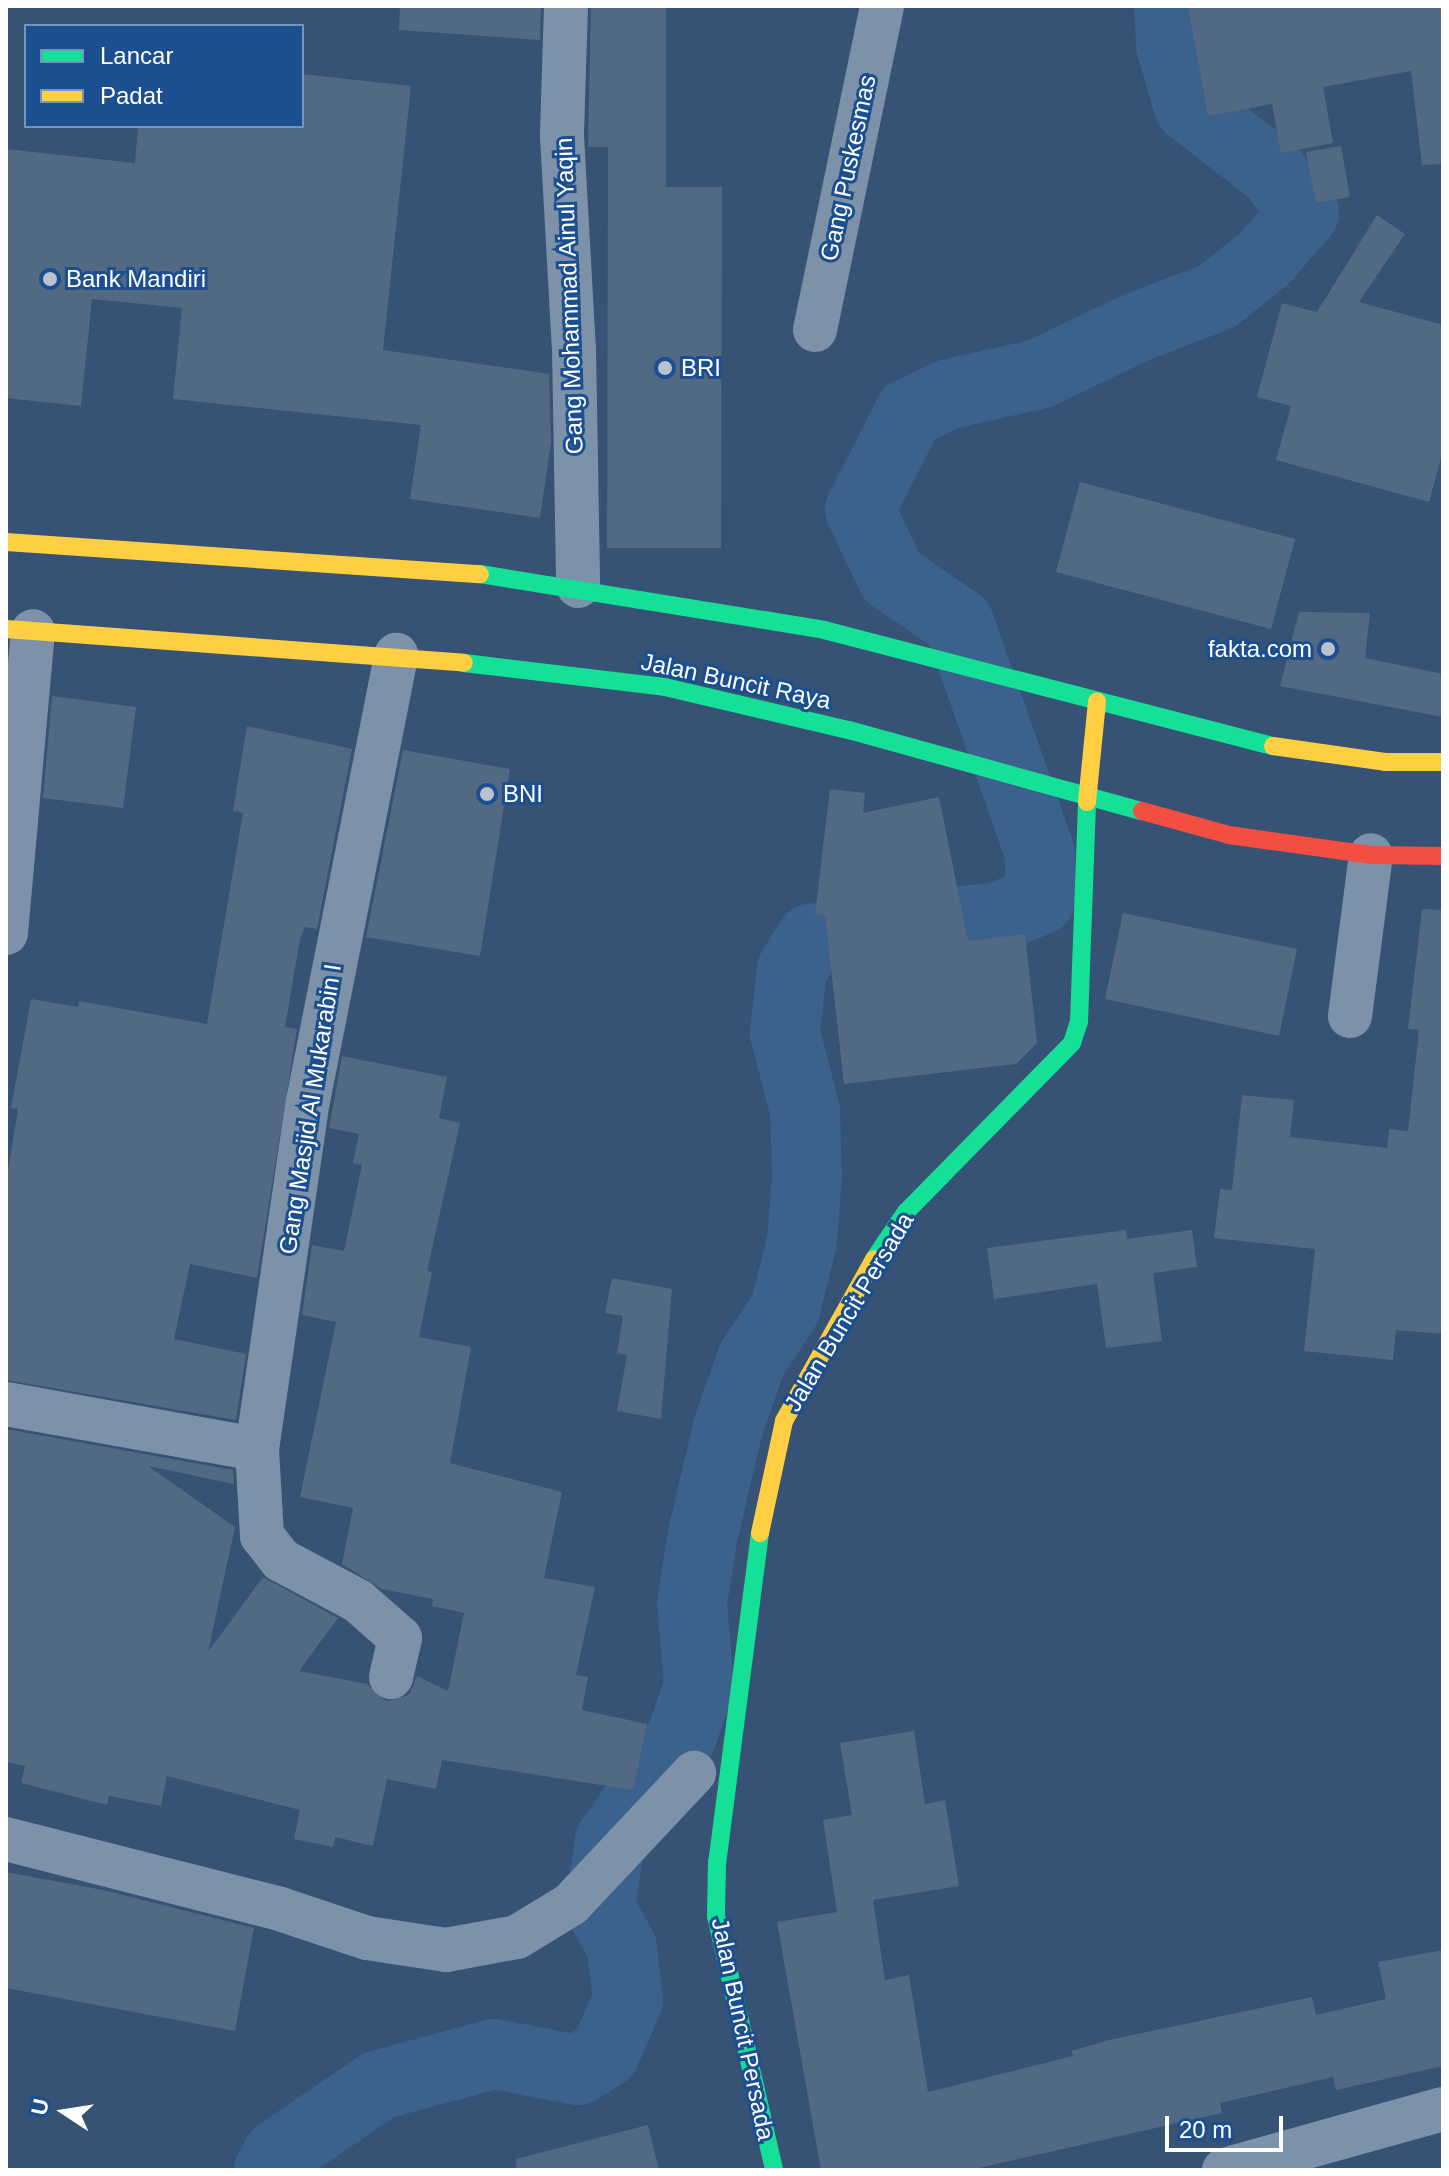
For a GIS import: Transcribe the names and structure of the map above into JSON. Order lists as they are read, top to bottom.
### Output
{
  "streets": {
    "main road": ["Jalan Buncit Raya", "Jalan Buncit Persada"],
    "street": ["Gang Puskesmas", "Gang Mohammad Ainul Yaqin", "Gang Masjid Al Mukarabin I"]
  },
  "crossings": [
    ["Jalan Buncit Raya", "Gang Masjid Al Mukarabin I"],
    ["Jalan Buncit Raya", "Jalan Buncit Persada"]
  ],
  "places": [
    "Bank Mandiri",
    "BRI",
    "fakta.com",
    "BNI"
  ],
  "legend": ["Lancar", "Padat"],
  "scale_bar": "20 m",
  "north": "left"
}
